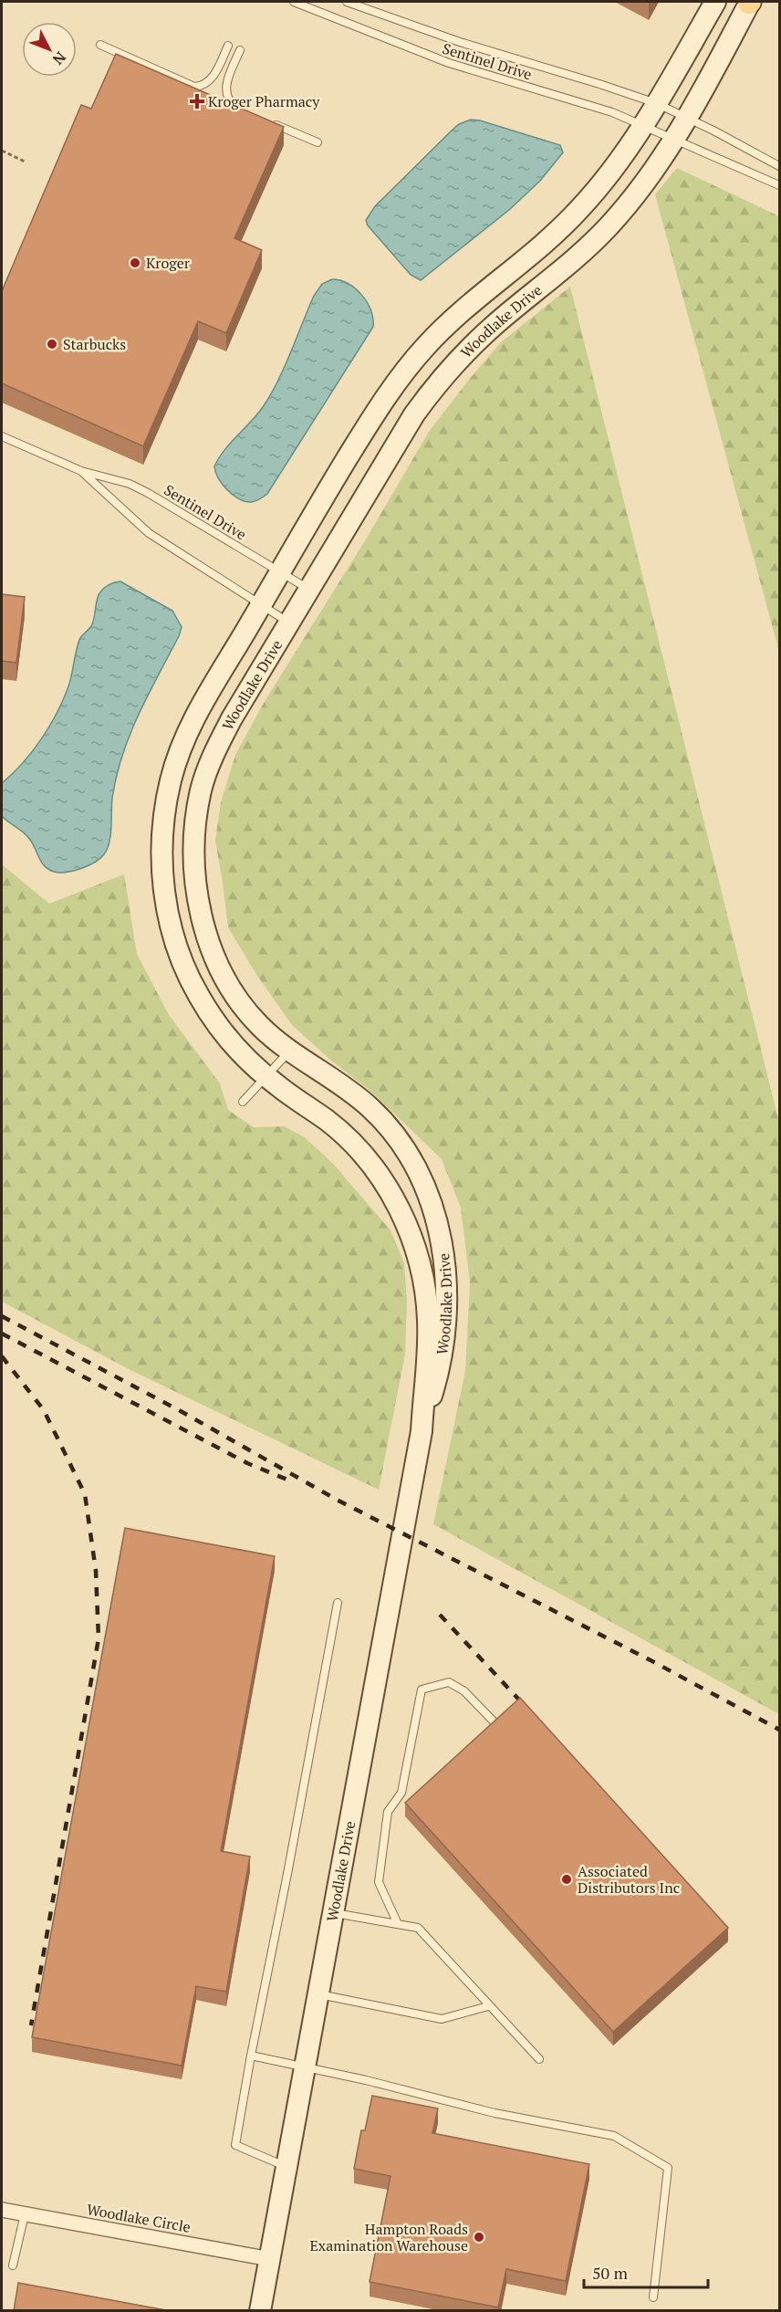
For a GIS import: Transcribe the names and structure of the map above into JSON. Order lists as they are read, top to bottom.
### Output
{
  "streets": {
    "street": ["Woodlake Drive", "Woodlake Circle"],
    "lane": ["Sentinel Drive"]
  },
  "crossings": [
    ["Sentinel Drive", "Woodlake Drive"],
    ["Woodlake Drive", "Woodlake Circle"]
  ],
  "places": {
    "health": ["Kroger Pharmacy"],
    "other": [
      "Kroger",
      "Starbucks",
      "Associated Distributors Inc",
      "Hampton Roads Examination Warehouse"
    ]
  },
  "scale_bar": "50 m",
  "north": "bottom right"
}
